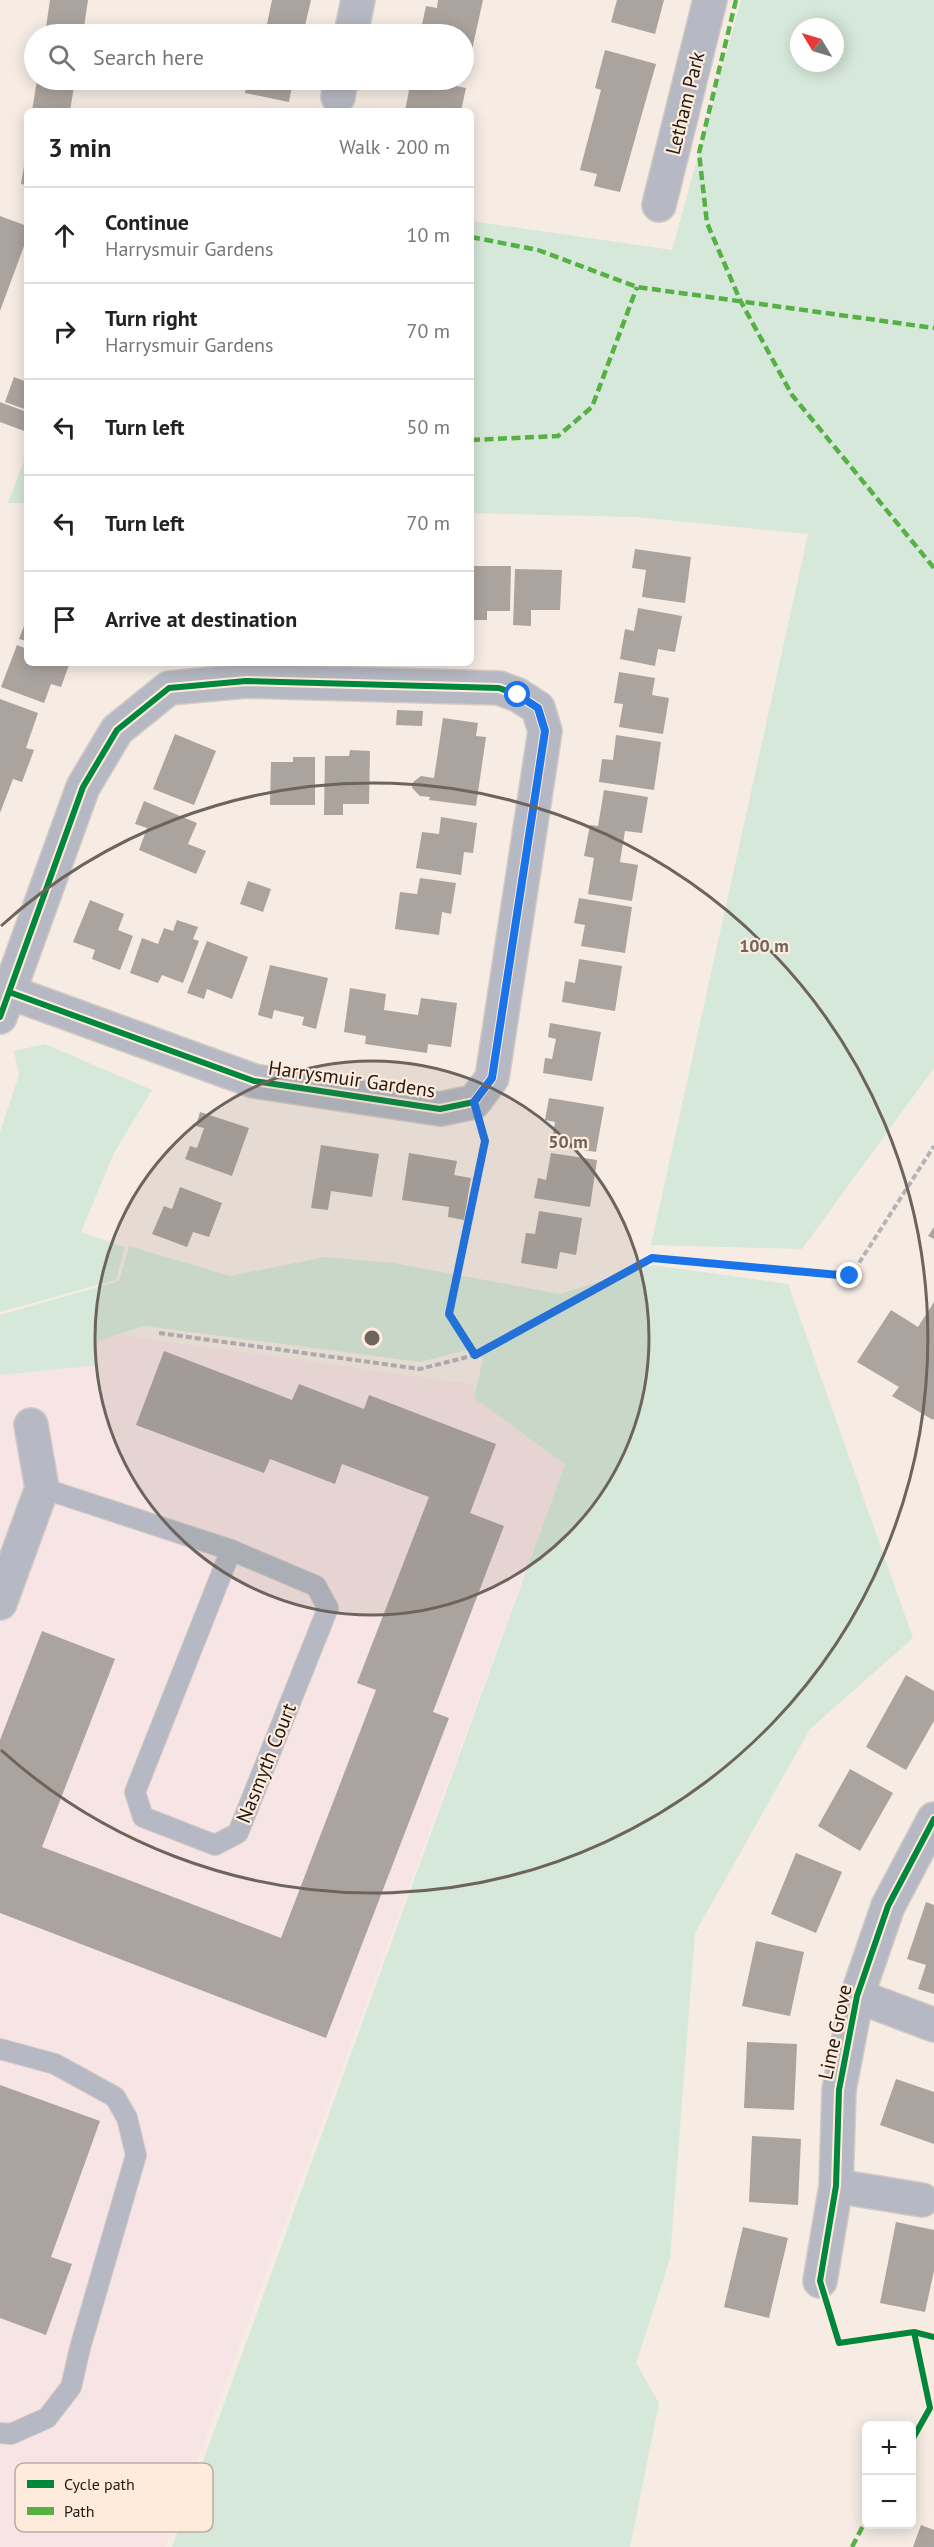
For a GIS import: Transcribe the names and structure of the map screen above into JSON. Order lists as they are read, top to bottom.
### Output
{
  "streets": {
    "street": ["Letham Park", "Harrysmuir Gardens", "Lime Grove"],
    "lane": ["Nasmyth Court"]
  },
  "legend": ["Cycle path", "Path"],
  "north": "top left",
  "page": {
    "search": "Search here",
    "heading": ["3 min", "Walk · 200 m"],
    "list": [
      ["Continue", "Harrysmuir Gardens", "10 m"],
      ["Turn right", "Harrysmuir Gardens", "70 m"],
      ["Turn left", "50 m"],
      ["Turn left", "70 m"],
      "Arrive at destination"
    ],
    "map_buttons": ["+", "−"]
  },
  "rings": ["100 m", "50 m"]
}
